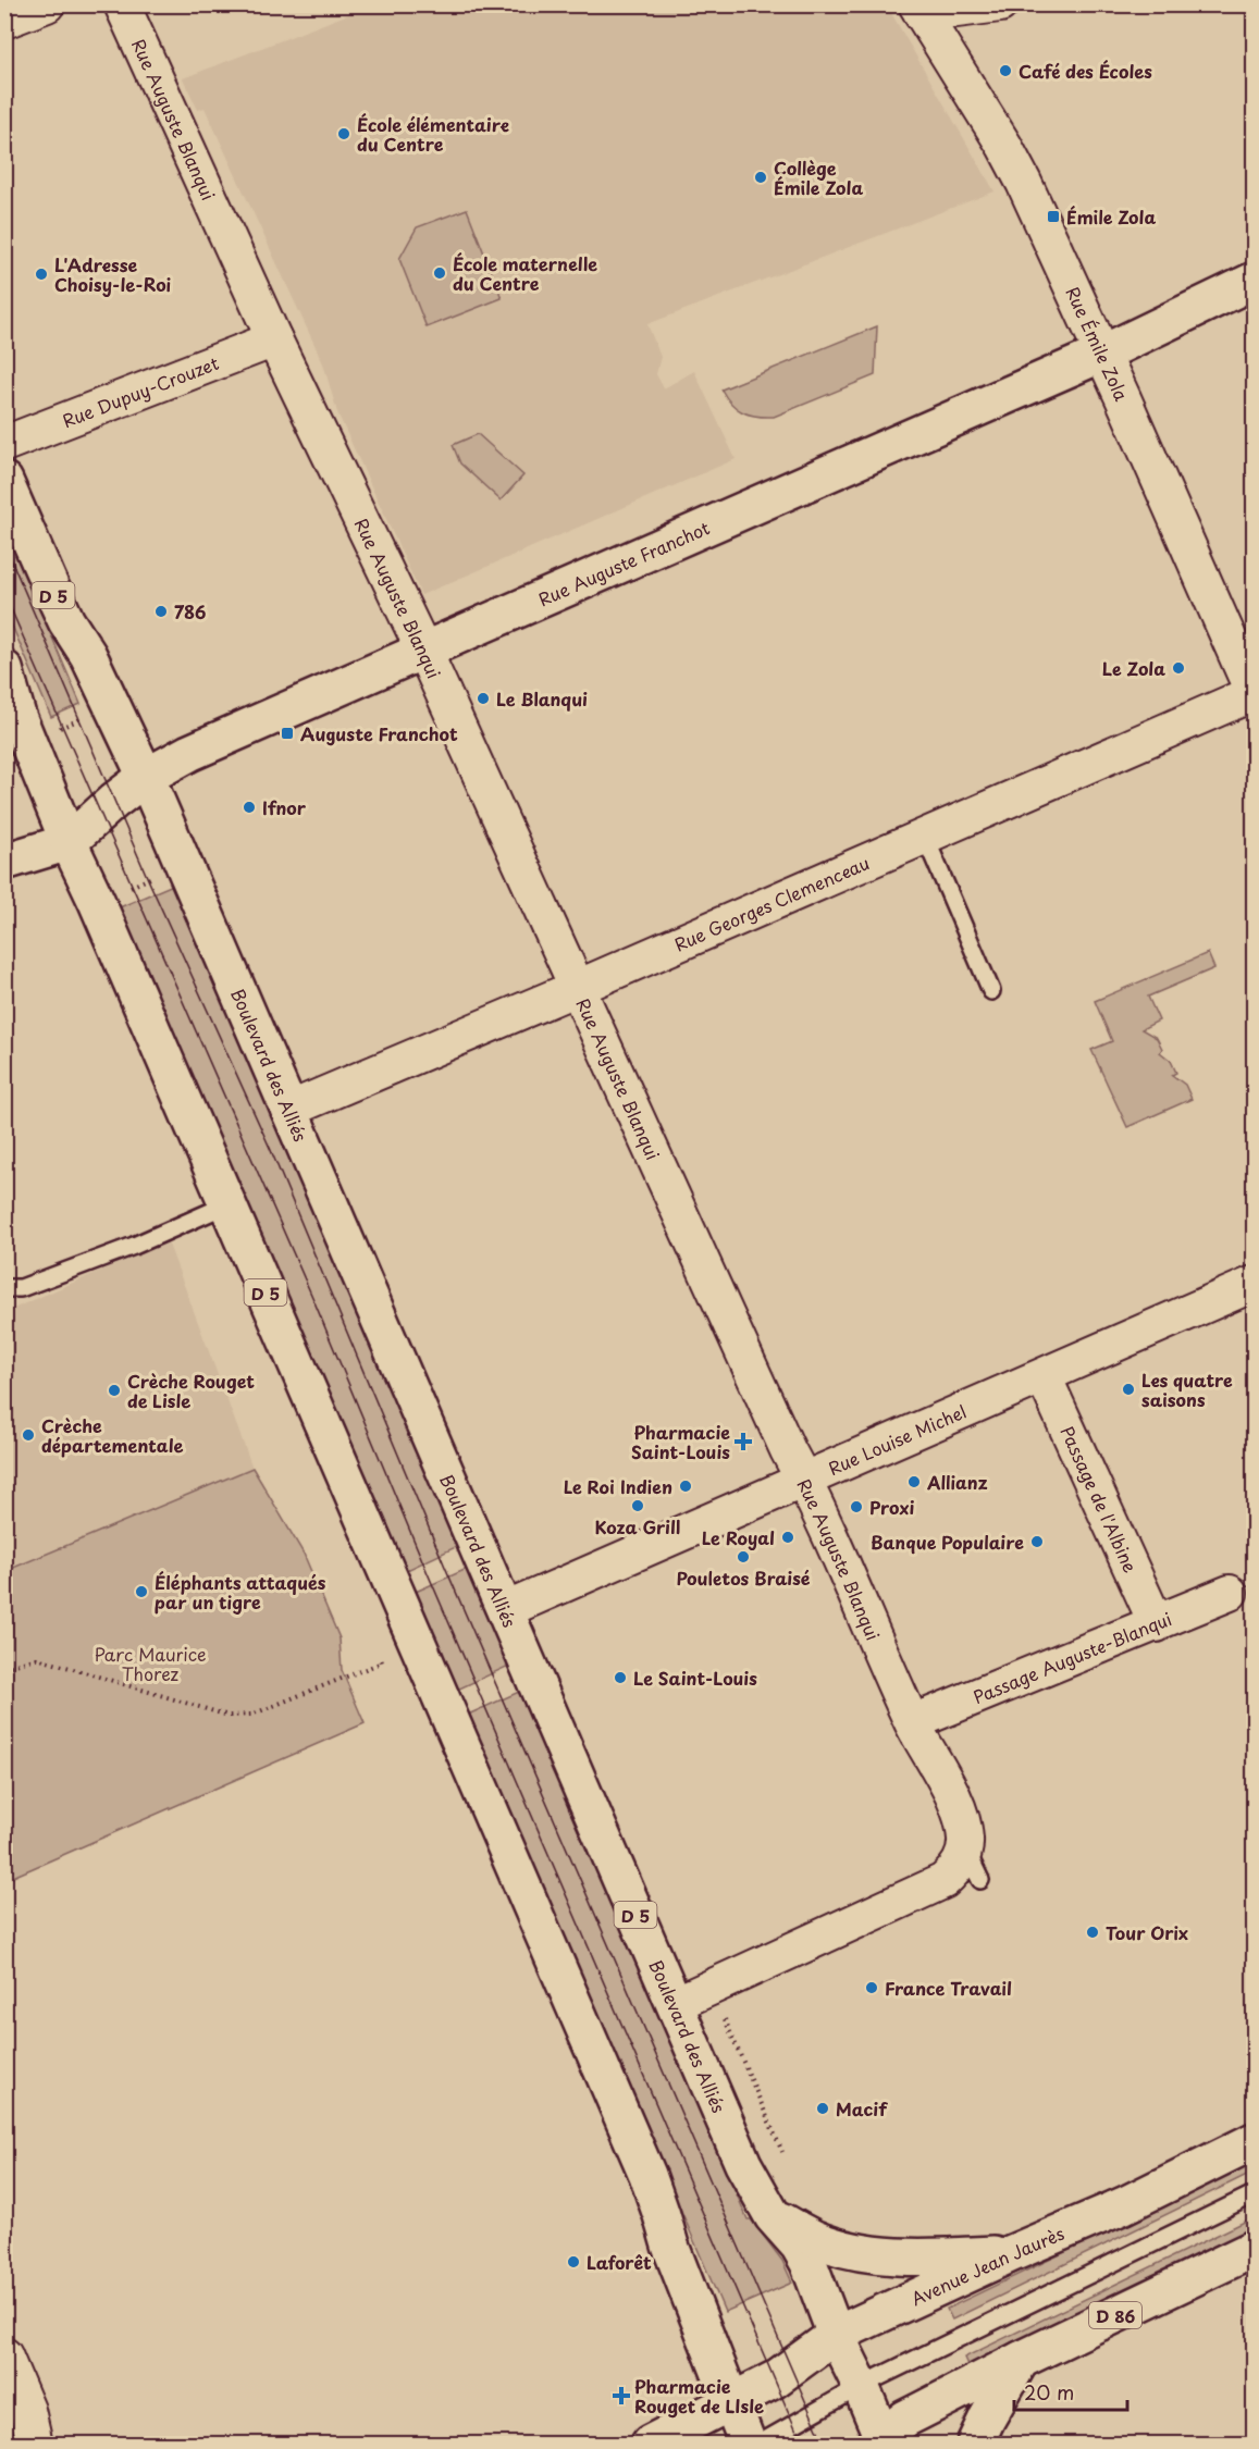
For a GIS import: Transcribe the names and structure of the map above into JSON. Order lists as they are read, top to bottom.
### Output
{
  "streets": {
    "main road": [
      "Rue Auguste Franchot",
      "D 5",
      "Boulevard des Alliés",
      "Avenue Jean Jaurès",
      "D 86"
    ],
    "street": [
      "Rue Auguste Blanqui",
      "Rue Émile Zola",
      "Rue Dupuy-Crouzet",
      "Rue Georges Clemenceau",
      "Rue Louise Michel",
      "Passage de l'Albine",
      "Passage Auguste-Blanqui"
    ]
  },
  "crossings": [
    ["Rue Auguste Blanqui", "Rue Dupuy-Crouzet"],
    ["Rue Auguste Blanqui", "Rue Auguste Franchot"],
    ["Rue Auguste Blanqui", "Rue Georges Clemenceau"],
    ["Rue Auguste Blanqui", "Rue Louise Michel"],
    ["Rue Auguste Blanqui", "Passage Auguste-Blanqui"],
    ["Rue Émile Zola", "Rue Auguste Franchot"],
    ["Rue Émile Zola", "Rue Georges Clemenceau"],
    ["Rue Auguste Franchot", "D 5"],
    ["Rue Auguste Franchot", "Boulevard des Alliés"],
    ["D 5", "Boulevard des Alliés"],
    ["D 5", "Avenue Jean Jaurès"],
    ["D 5", "D 86"],
    ["Rue Georges Clemenceau", "Boulevard des Alliés"],
    ["Boulevard des Alliés", "Rue Louise Michel"],
    ["Boulevard des Alliés", "Avenue Jean Jaurès"],
    ["Boulevard des Alliés", "D 86"],
    ["Rue Louise Michel", "Passage de l'Albine"],
    ["Passage de l'Albine", "Passage Auguste-Blanqui"]
  ],
  "parks": ["Parc Maurice Thorez"],
  "places": {
    "other": [
      "Café des Écoles",
      "École élémentaire du Centre",
      "Collège Émile Zola",
      "École maternelle du Centre",
      "L'Adresse Choisy-le-Roi",
      "786",
      "Le Zola",
      "Le Blanqui",
      "Ifnor",
      "Les quatre saisons",
      "Crèche Rouget de Lisle",
      "Crèche départementale",
      "Allianz",
      "Le Roi Indien",
      "Koza Grill",
      "Proxi",
      "Le Royal",
      "Banque Populaire",
      "Pouletos Braisé",
      "Éléphants attaqués par un tigre",
      "Le Saint-Louis",
      "Tour Orix",
      "France Travail",
      "Macif",
      "Laforêt"
    ],
    "transit": ["Émile Zola", "Auguste Franchot"],
    "health": ["Pharmacie Saint-Louis", "Pharmacie Rouget de LIsle"]
  },
  "scale_bar": "20 m"
}
